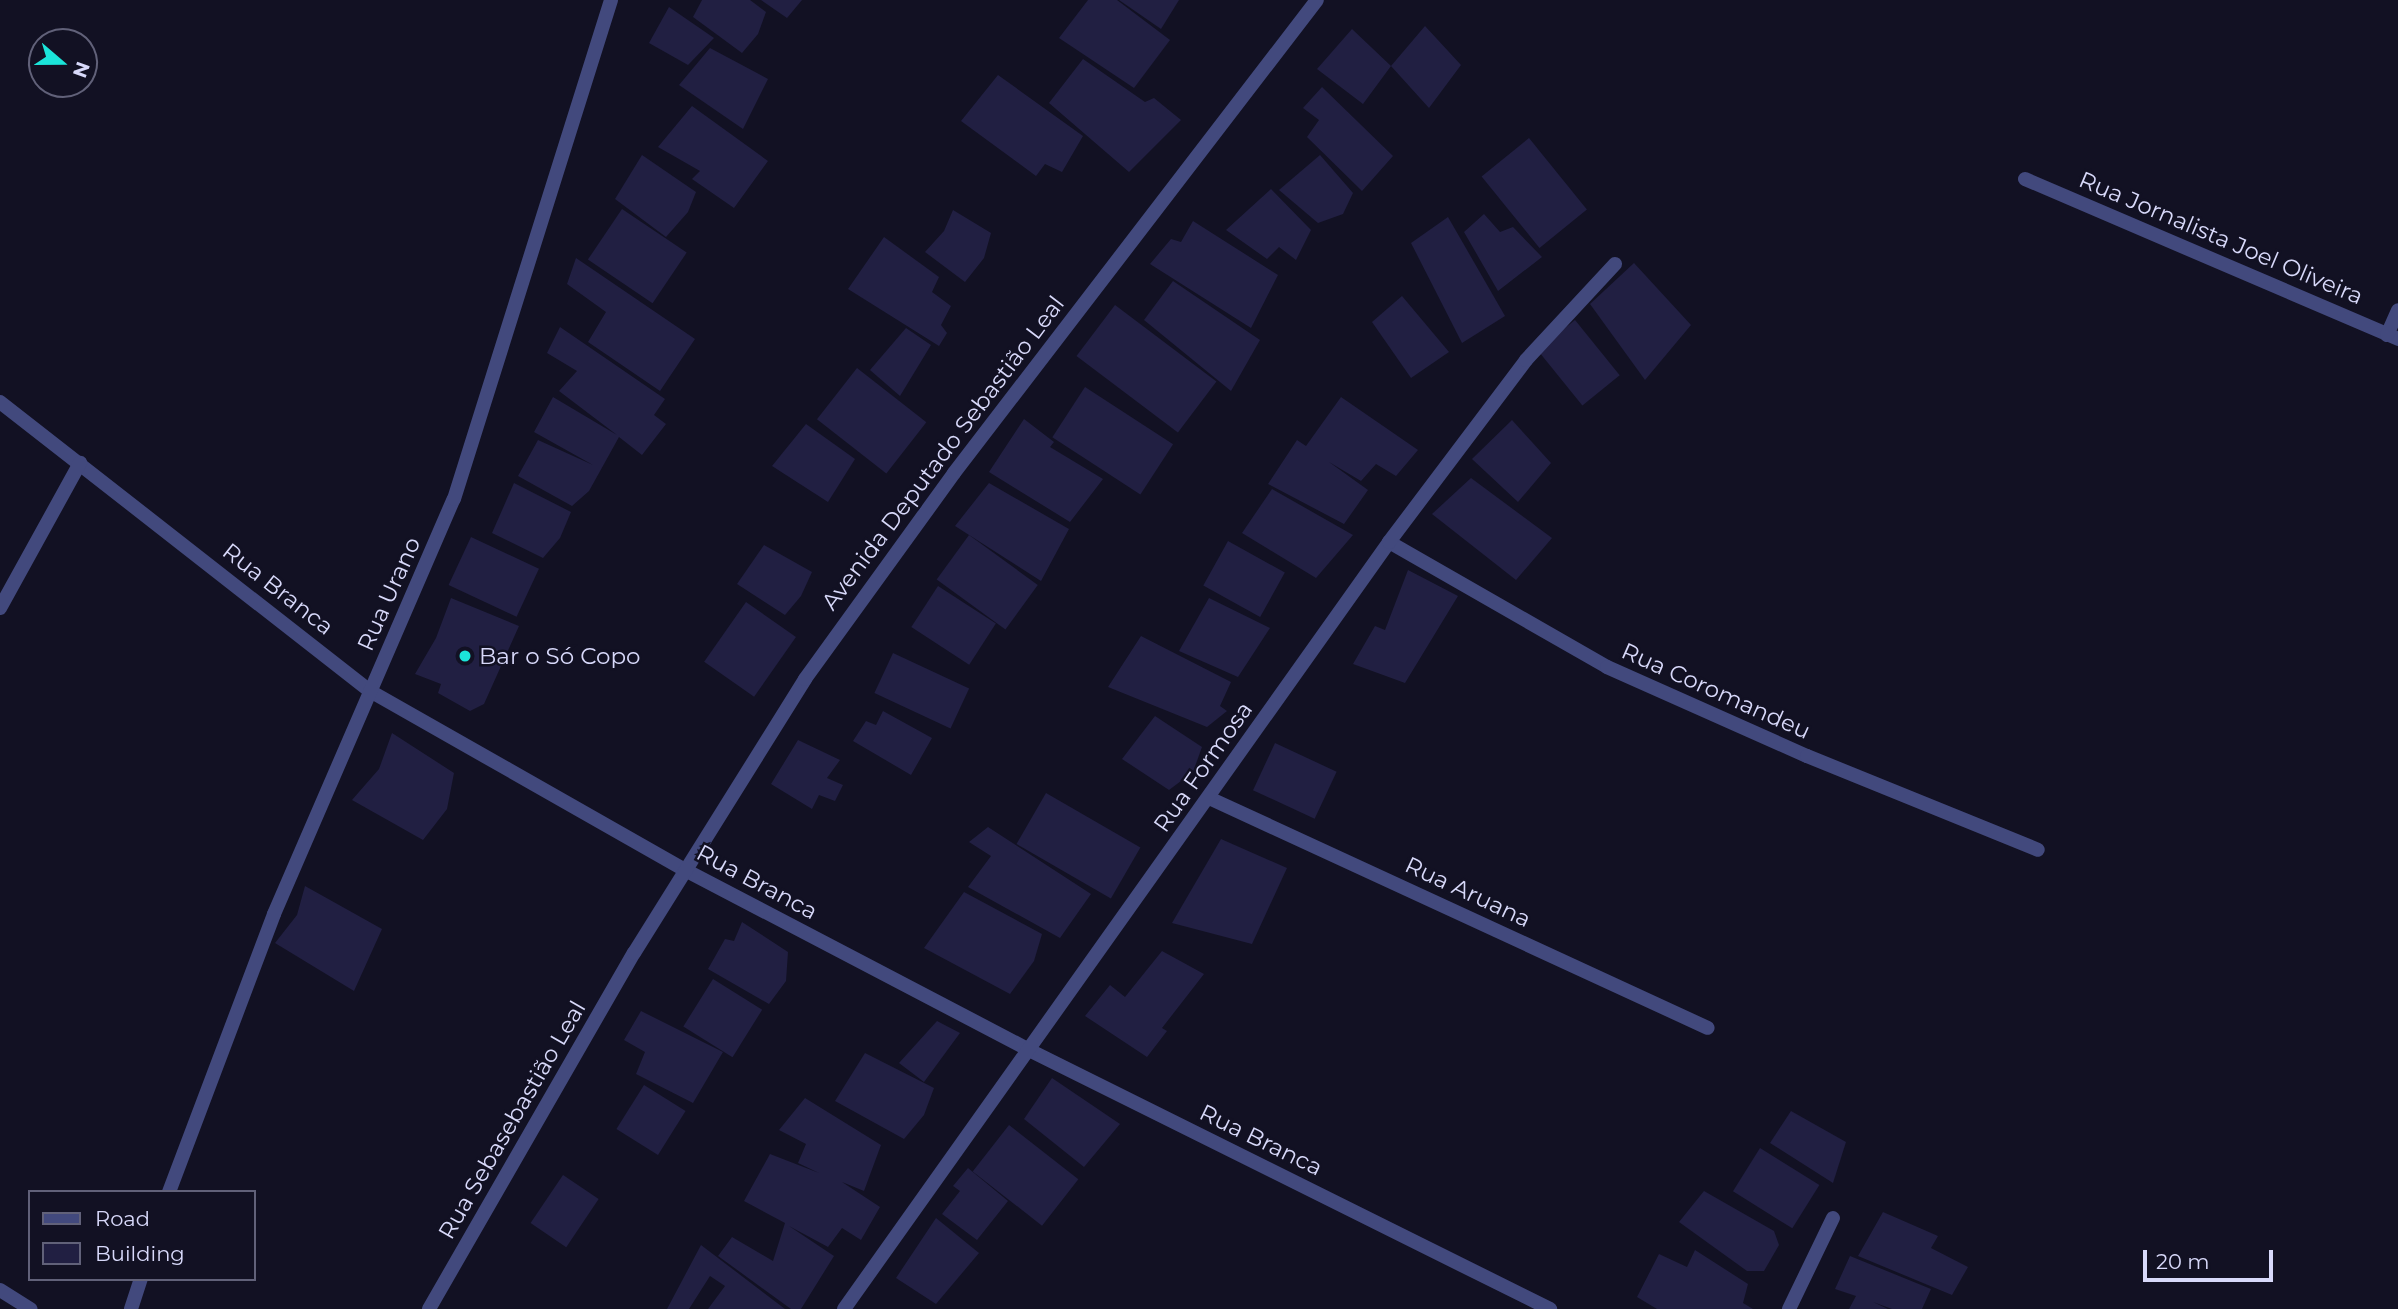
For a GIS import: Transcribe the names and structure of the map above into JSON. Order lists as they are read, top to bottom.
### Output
{
  "streets": {
    "street": [
      "Rua Jornalista Joel Oliveira",
      "Avenida Deputado Sebastião Leal",
      "Rua Branca",
      "Rua Urano",
      "Rua Coromandeu",
      "Rua Formosa",
      "Rua Aruana",
      "Rua Sebasebastião Leal"
    ]
  },
  "crossings": [
    ["Avenida Deputado Sebastião Leal", "Rua Branca"],
    ["Avenida Deputado Sebastião Leal", "Rua Sebasebastião Leal"],
    ["Rua Branca", "Rua Urano"],
    ["Rua Branca", "Rua Formosa"],
    ["Rua Coromandeu", "Rua Formosa"],
    ["Rua Formosa", "Rua Aruana"]
  ],
  "places": ["Bar o Só Copo"],
  "legend": ["Road", "Building"],
  "scale_bar": "20 m",
  "north": "right"
}
